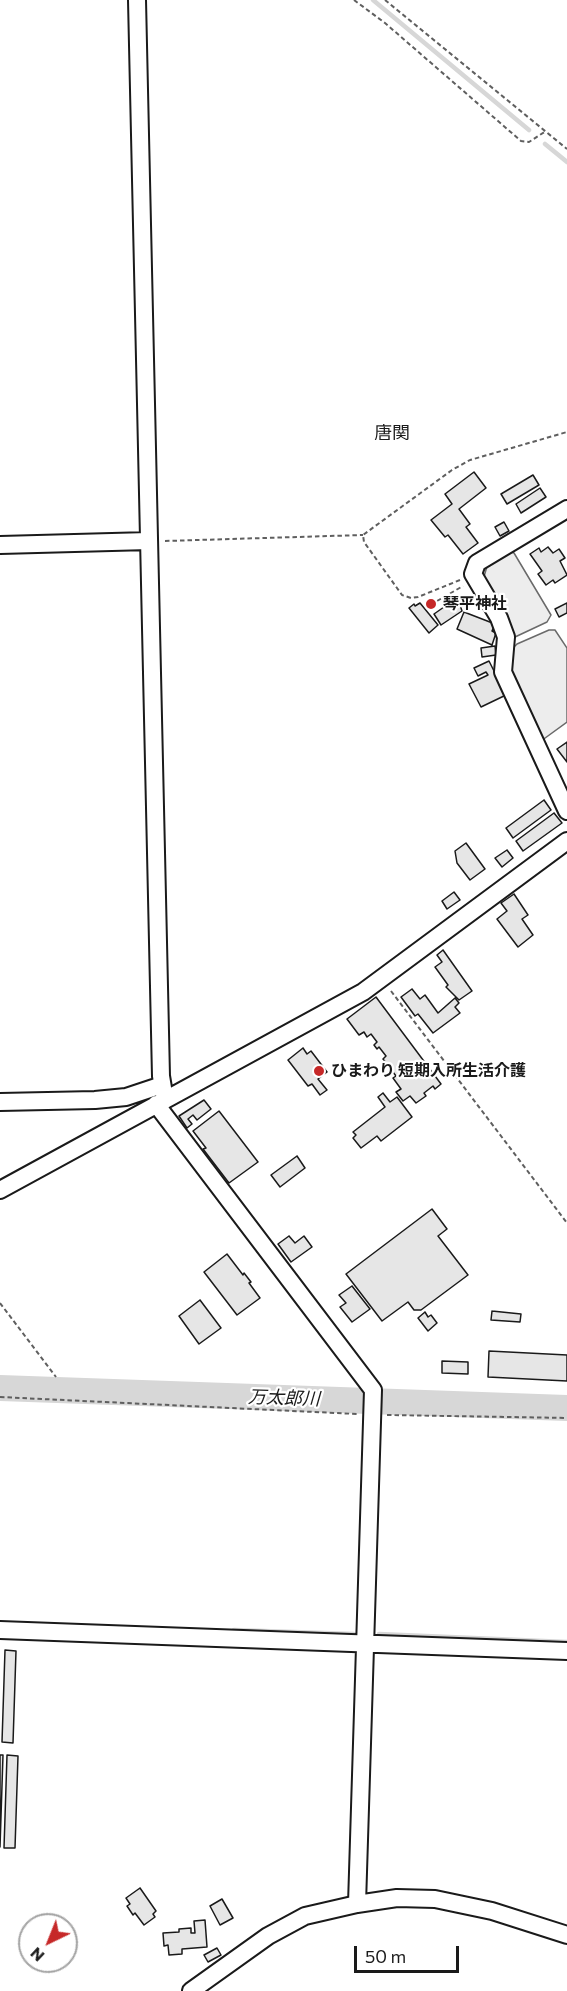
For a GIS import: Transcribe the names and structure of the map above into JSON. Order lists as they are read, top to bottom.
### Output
{
  "districts": ["唐関"],
  "water": ["万太郎川"],
  "places": ["琴平神社", "ひまわり 短期入所生活介護"],
  "scale_bar": "50 m",
  "north": "bottom left"
}
